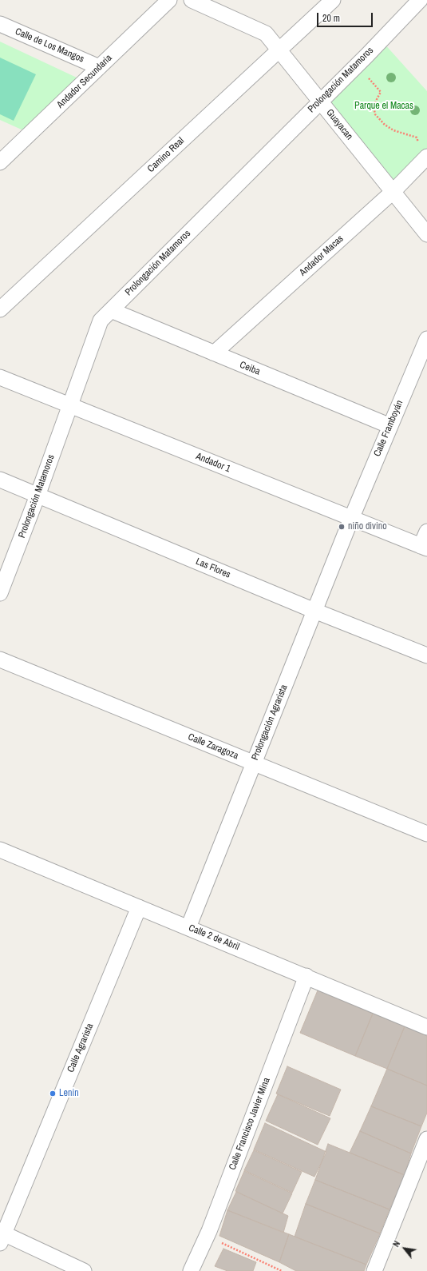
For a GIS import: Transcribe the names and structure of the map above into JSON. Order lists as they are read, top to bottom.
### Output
{
  "streets": {
    "street": [
      "Calle de Los Mangos",
      "Prolongación Matamoros",
      "Andador Secundaria",
      "Guayacan",
      "Camino Real",
      "Andador Macas",
      "Ceiba",
      "Calle Framboyán",
      "Andador 1",
      "Las Flores",
      "Prolongación Agrarista",
      "Calle Zaragoza",
      "Calle 2 de Abril",
      "Calle Agrarista",
      "Calle Francisco Javier Mina"
    ]
  },
  "crossings": [
    ["Calle de Los Mangos", "Andador Secundaria"],
    ["Prolongación Matamoros", "Guayacan"],
    ["Prolongación Matamoros", "Ceiba"],
    ["Prolongación Matamoros", "Andador 1"],
    ["Prolongación Matamoros", "Las Flores"],
    ["Guayacan", "Camino Real"],
    ["Guayacan", "Andador Macas"],
    ["Andador Macas", "Ceiba"],
    ["Ceiba", "Calle Framboyán"],
    ["Calle Framboyán", "Andador 1"],
    ["Calle Framboyán", "Prolongación Agrarista"],
    ["Andador 1", "Prolongación Agrarista"],
    ["Las Flores", "Prolongación Agrarista"],
    ["Prolongación Agrarista", "Calle Zaragoza"],
    ["Prolongación Agrarista", "Calle 2 de Abril"],
    ["Calle 2 de Abril", "Calle Agrarista"],
    ["Calle 2 de Abril", "Calle Francisco Javier Mina"]
  ],
  "parks": ["Parque el Macas"],
  "places": ["niño divino", "Lenin"],
  "scale_bar": "20 m",
  "north": "top left"
}
